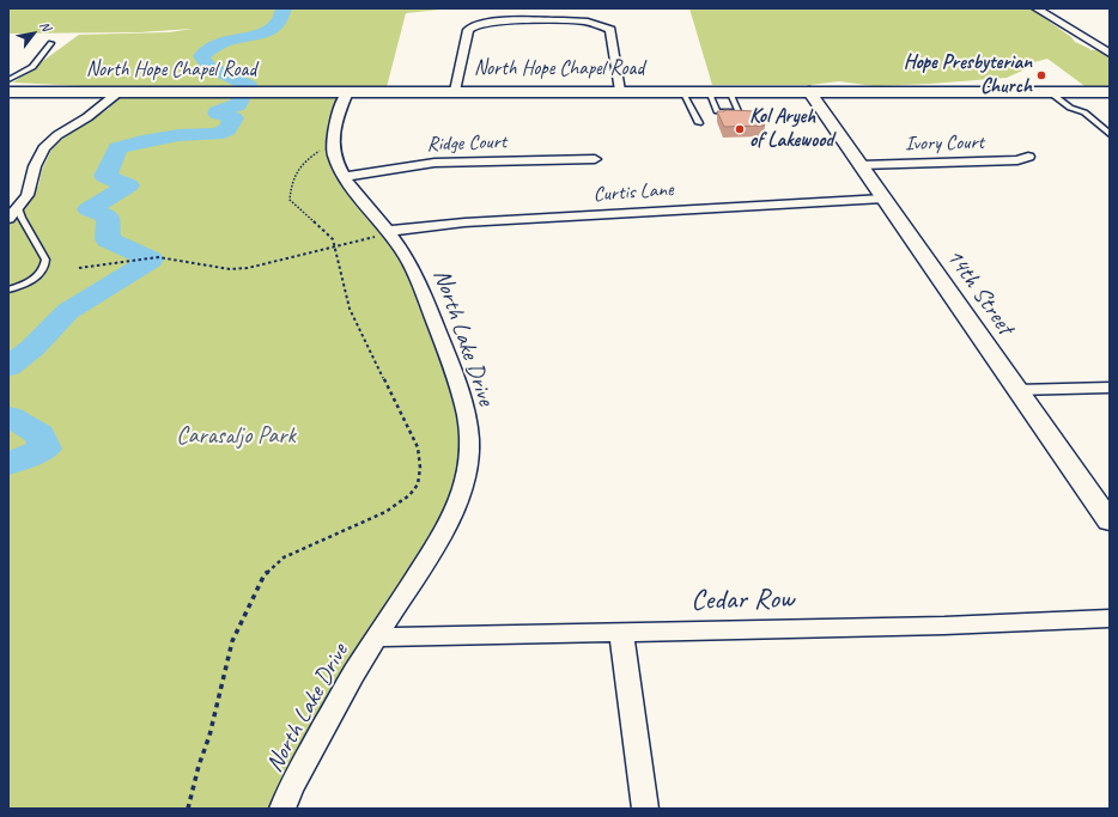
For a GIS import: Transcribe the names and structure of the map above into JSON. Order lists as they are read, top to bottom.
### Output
{
  "streets": {
    "main road": ["North Hope Chapel Road"],
    "street": [
      "Ridge Court",
      "Ivory Court",
      "Curtis Lane",
      "14th Street",
      "North Lake Drive",
      "Cedar Row"
    ]
  },
  "crossings": [
    ["North Hope Chapel Road", "14th Street"],
    ["North Hope Chapel Road", "North Lake Drive"],
    ["Ridge Court", "North Lake Drive"],
    ["Ivory Court", "14th Street"],
    ["Curtis Lane", "14th Street"],
    ["Curtis Lane", "North Lake Drive"],
    ["North Lake Drive", "Cedar Row"]
  ],
  "parks": ["Carasaljo Park"],
  "places": ["Hope Presbyterian Church", "Kol Aryeh of Lakewood"],
  "north": "top right"
}
